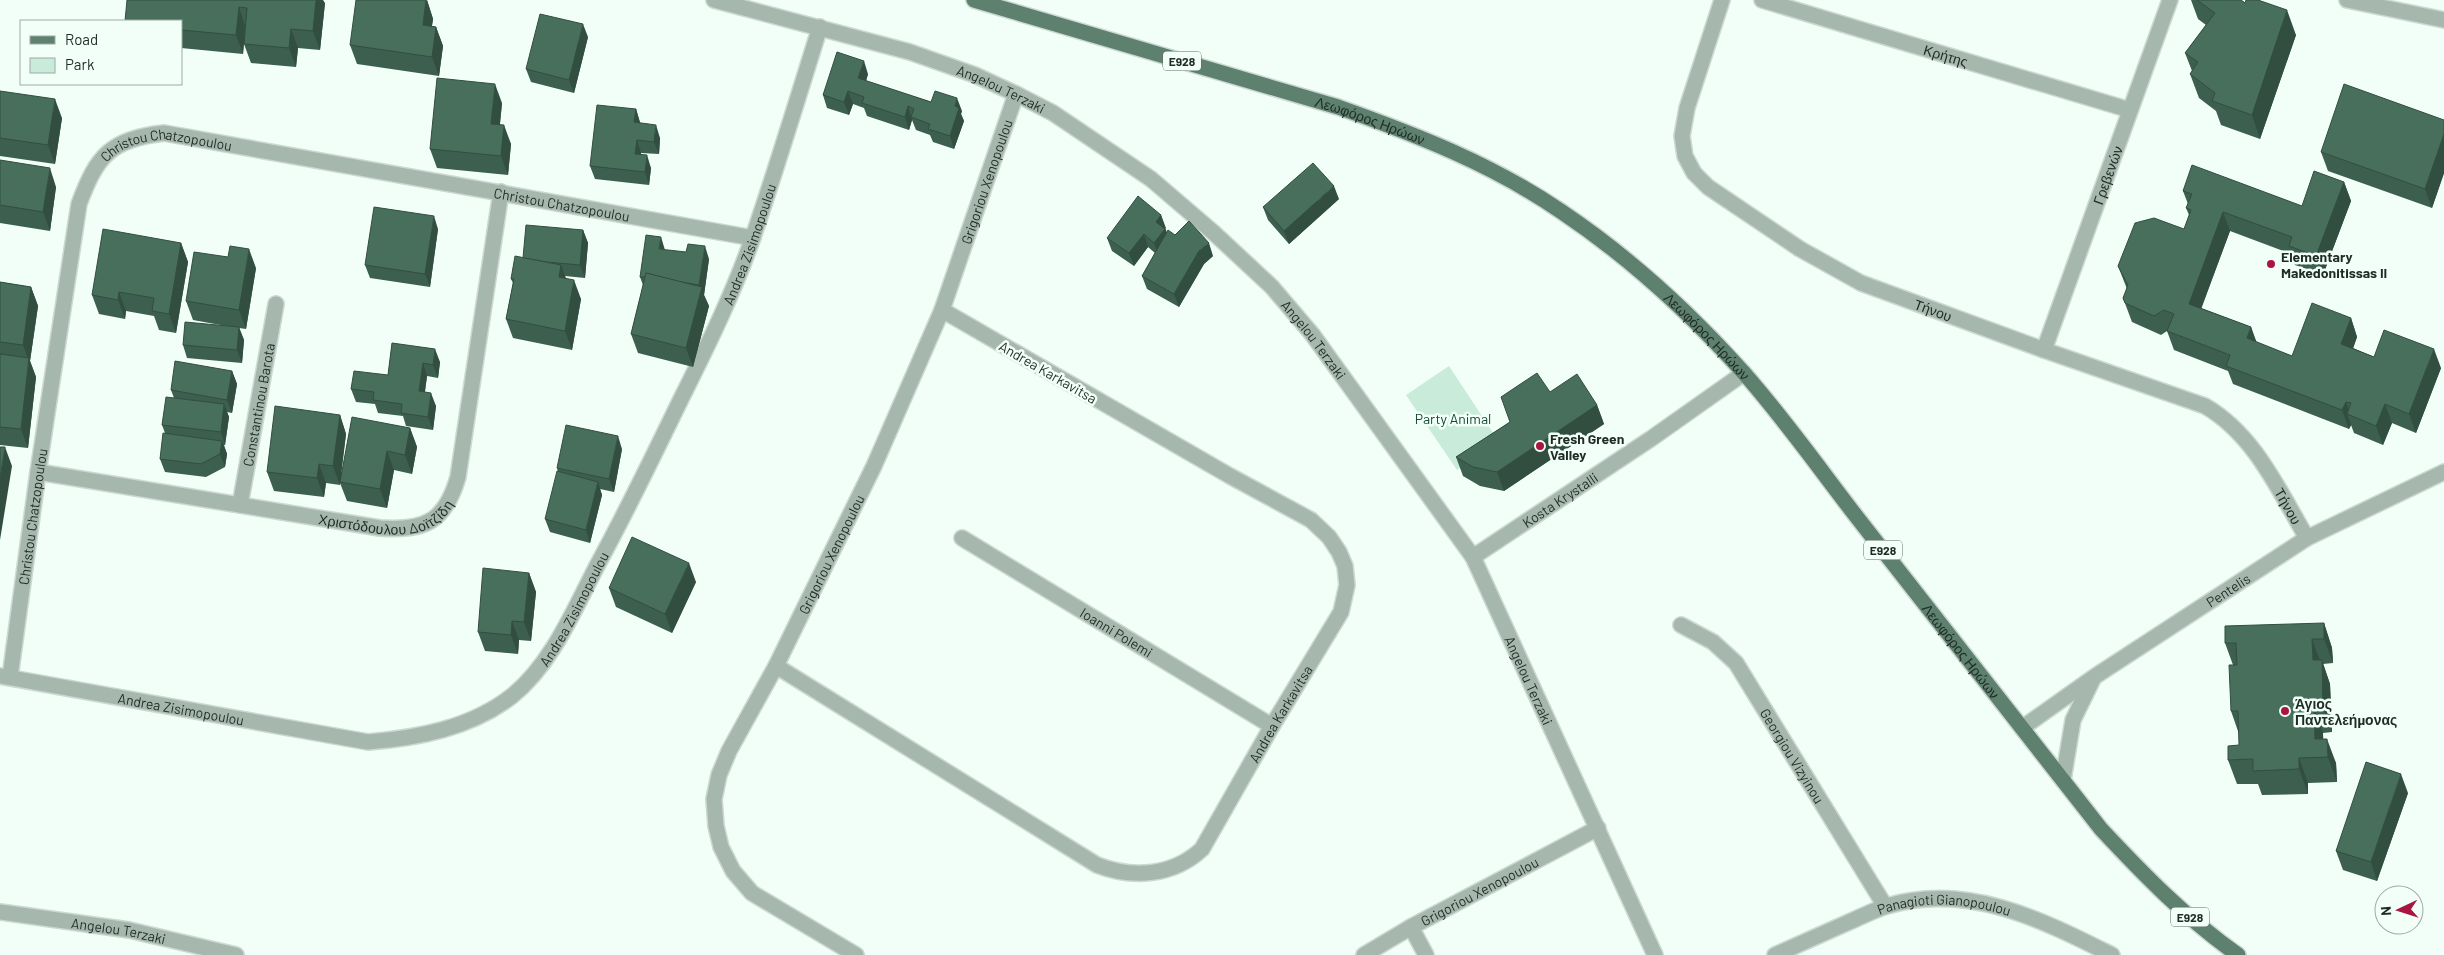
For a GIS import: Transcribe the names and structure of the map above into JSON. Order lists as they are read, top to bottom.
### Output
{
  "streets": {
    "main road": ["E928", "Λεωφόρος Ηρώων"],
    "street": [
      "Κρήτης",
      "Angelou Terzaki",
      "Christou Chatzopoulou",
      "Γρεβενών",
      "Grigoriou Xenopoulou",
      "Andrea Zisimopoulou",
      "Τήνου",
      "Andrea Karkavitsa",
      "Constantinou Barota",
      "Kosta Krystalli",
      "Χριστόδουλου Δοϊτζίδη",
      "Pentelis",
      "Ioanni Polemi",
      "Georgiou Vizyinou",
      "Panagioti Gianopoulou"
    ]
  },
  "crossings": [
    ["Κρήτης", "Γρεβενών"],
    ["Angelou Terzaki", "Grigoriou Xenopoulou"],
    ["Angelou Terzaki", "Andrea Zisimopoulou"],
    ["Angelou Terzaki", "Kosta Krystalli"],
    ["Λεωφόρος Ηρώων", "Kosta Krystalli"],
    ["Λεωφόρος Ηρώων", "Pentelis"],
    ["Christou Chatzopoulou", "Andrea Zisimopoulou"],
    ["Christou Chatzopoulou", "Χριστόδουλου Δοϊτζίδη"],
    ["Γρεβενών", "Τήνου"],
    ["Grigoriou Xenopoulou", "Andrea Karkavitsa"],
    ["Τήνου", "Pentelis"],
    ["Andrea Karkavitsa", "Ioanni Polemi"],
    ["Constantinou Barota", "Χριστόδουλου Δοϊτζίδη"],
    ["Georgiou Vizyinou", "Panagioti Gianopoulou"]
  ],
  "parks": ["Party Animal"],
  "places": ["Elementary Makedonitissas II", "Fresh Green Valley", "Άγιος Παντελεήμονας"],
  "legend": ["Road", "Park"],
  "north": "left"
}
